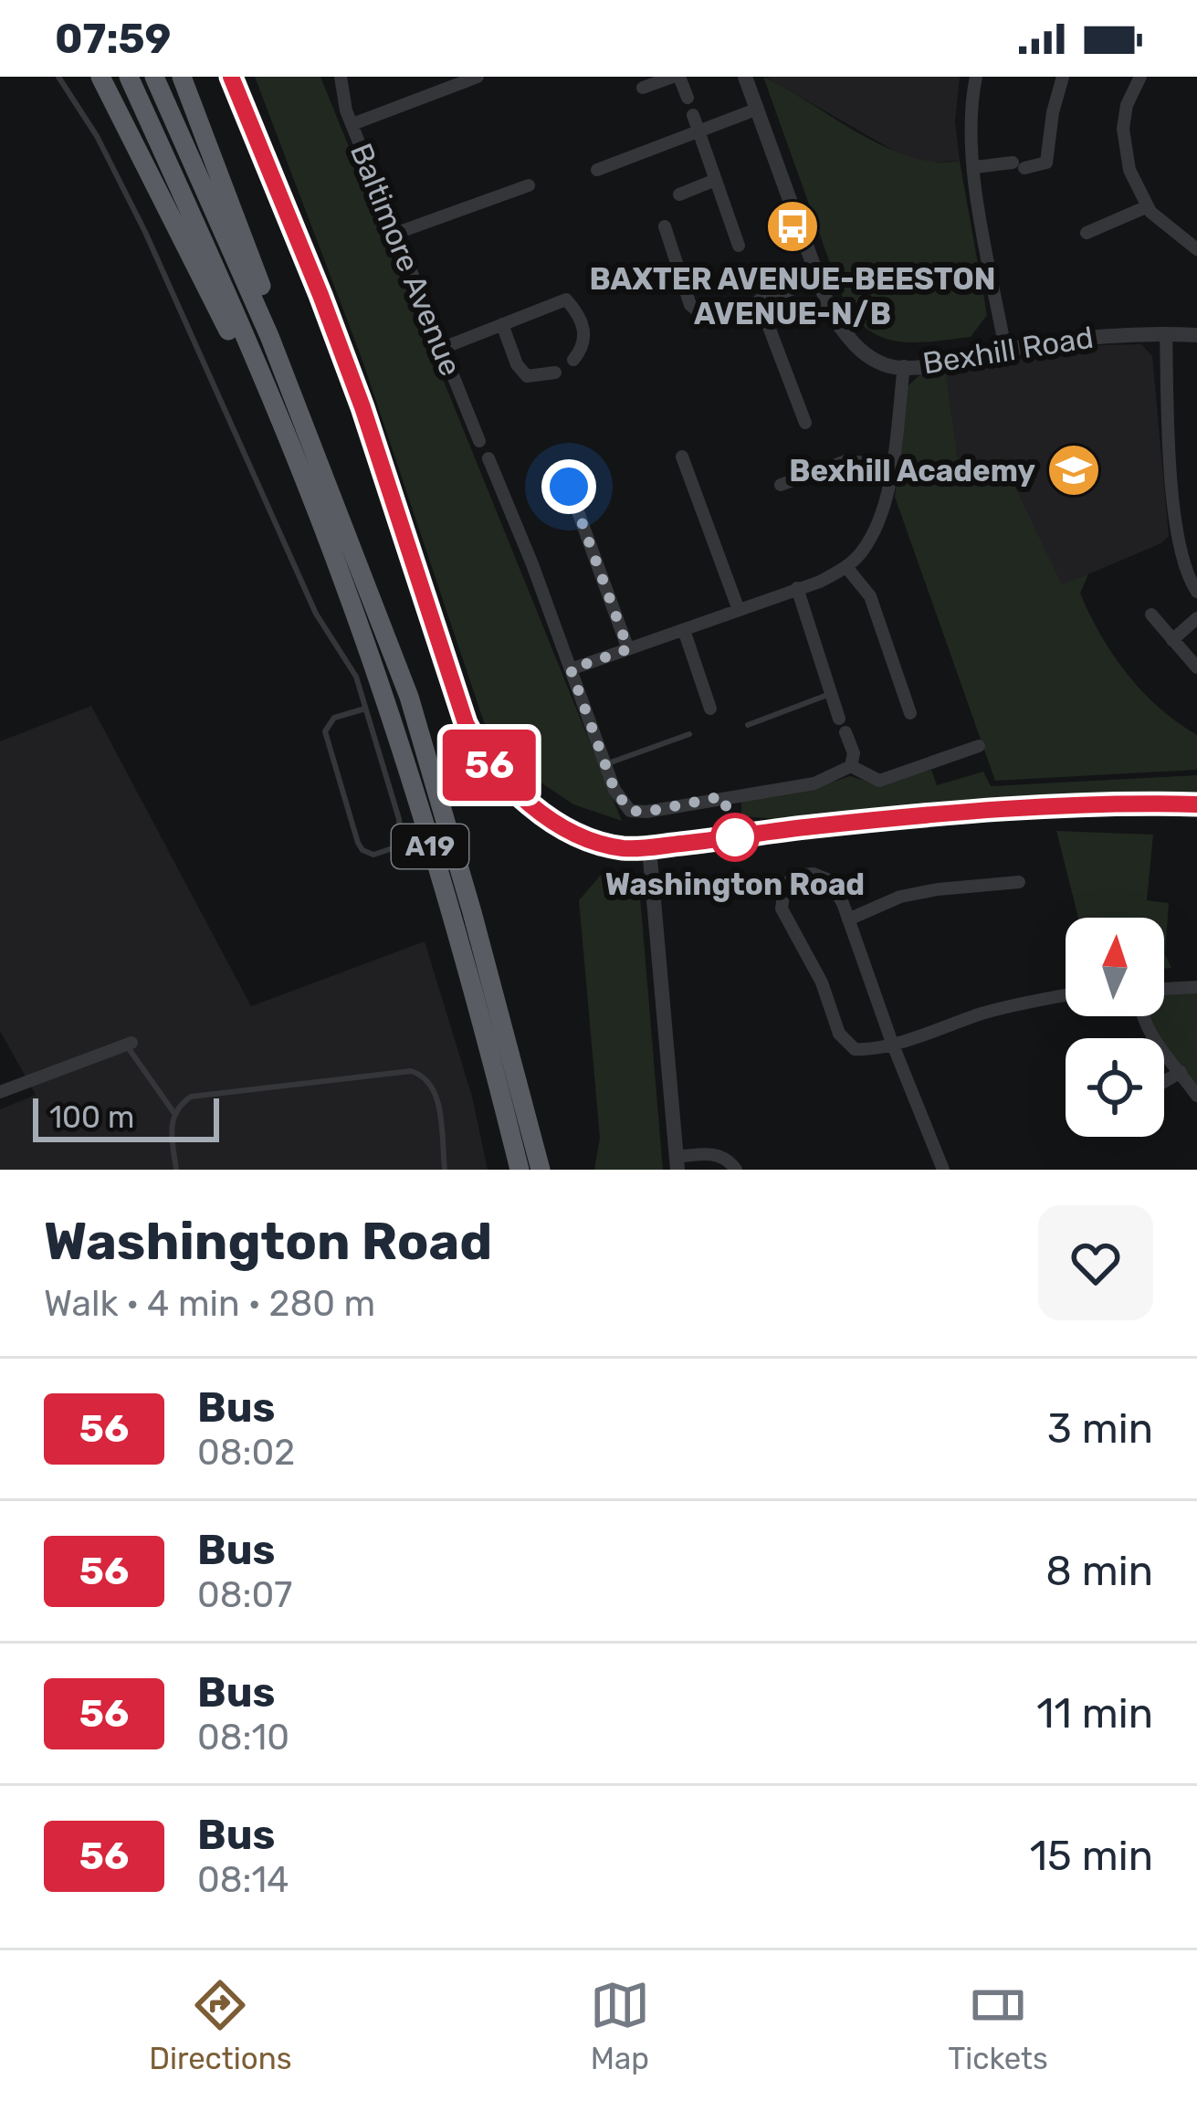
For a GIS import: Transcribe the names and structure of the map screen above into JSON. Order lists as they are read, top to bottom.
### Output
{
  "streets": {
    "highway": ["A19"],
    "street": ["Baltimore Avenue", "Bexhill Road"]
  },
  "places": {
    "bus stop": ["BAXTER AVENUE-BEESTON AVENUE-N/B"],
    "school or university": ["Bexhill Academy"],
    "other": ["Washington Road"]
  },
  "lines": ["bus line 56"],
  "scale_bar": "100 m",
  "north": "top",
  "page": {
    "status": "07:59",
    "on_map": "56",
    "scale": "100 m",
    "heading": ["Washington Road", "Walk · 4 min · 280 m"],
    "list": [
      {
        "mark": "56",
        "name": "Bus",
        "note": "08:02",
        "value": "3 min"
      },
      {
        "mark": "56",
        "name": "Bus",
        "note": "08:07",
        "value": "8 min"
      },
      {
        "mark": "56",
        "name": "Bus",
        "note": "08:10",
        "value": "11 min"
      },
      {
        "mark": "56",
        "name": "Bus",
        "note": "08:14",
        "value": "15 min"
      }
    ],
    "tabs": ["Directions", "Map", "Tickets"]
  }
}
